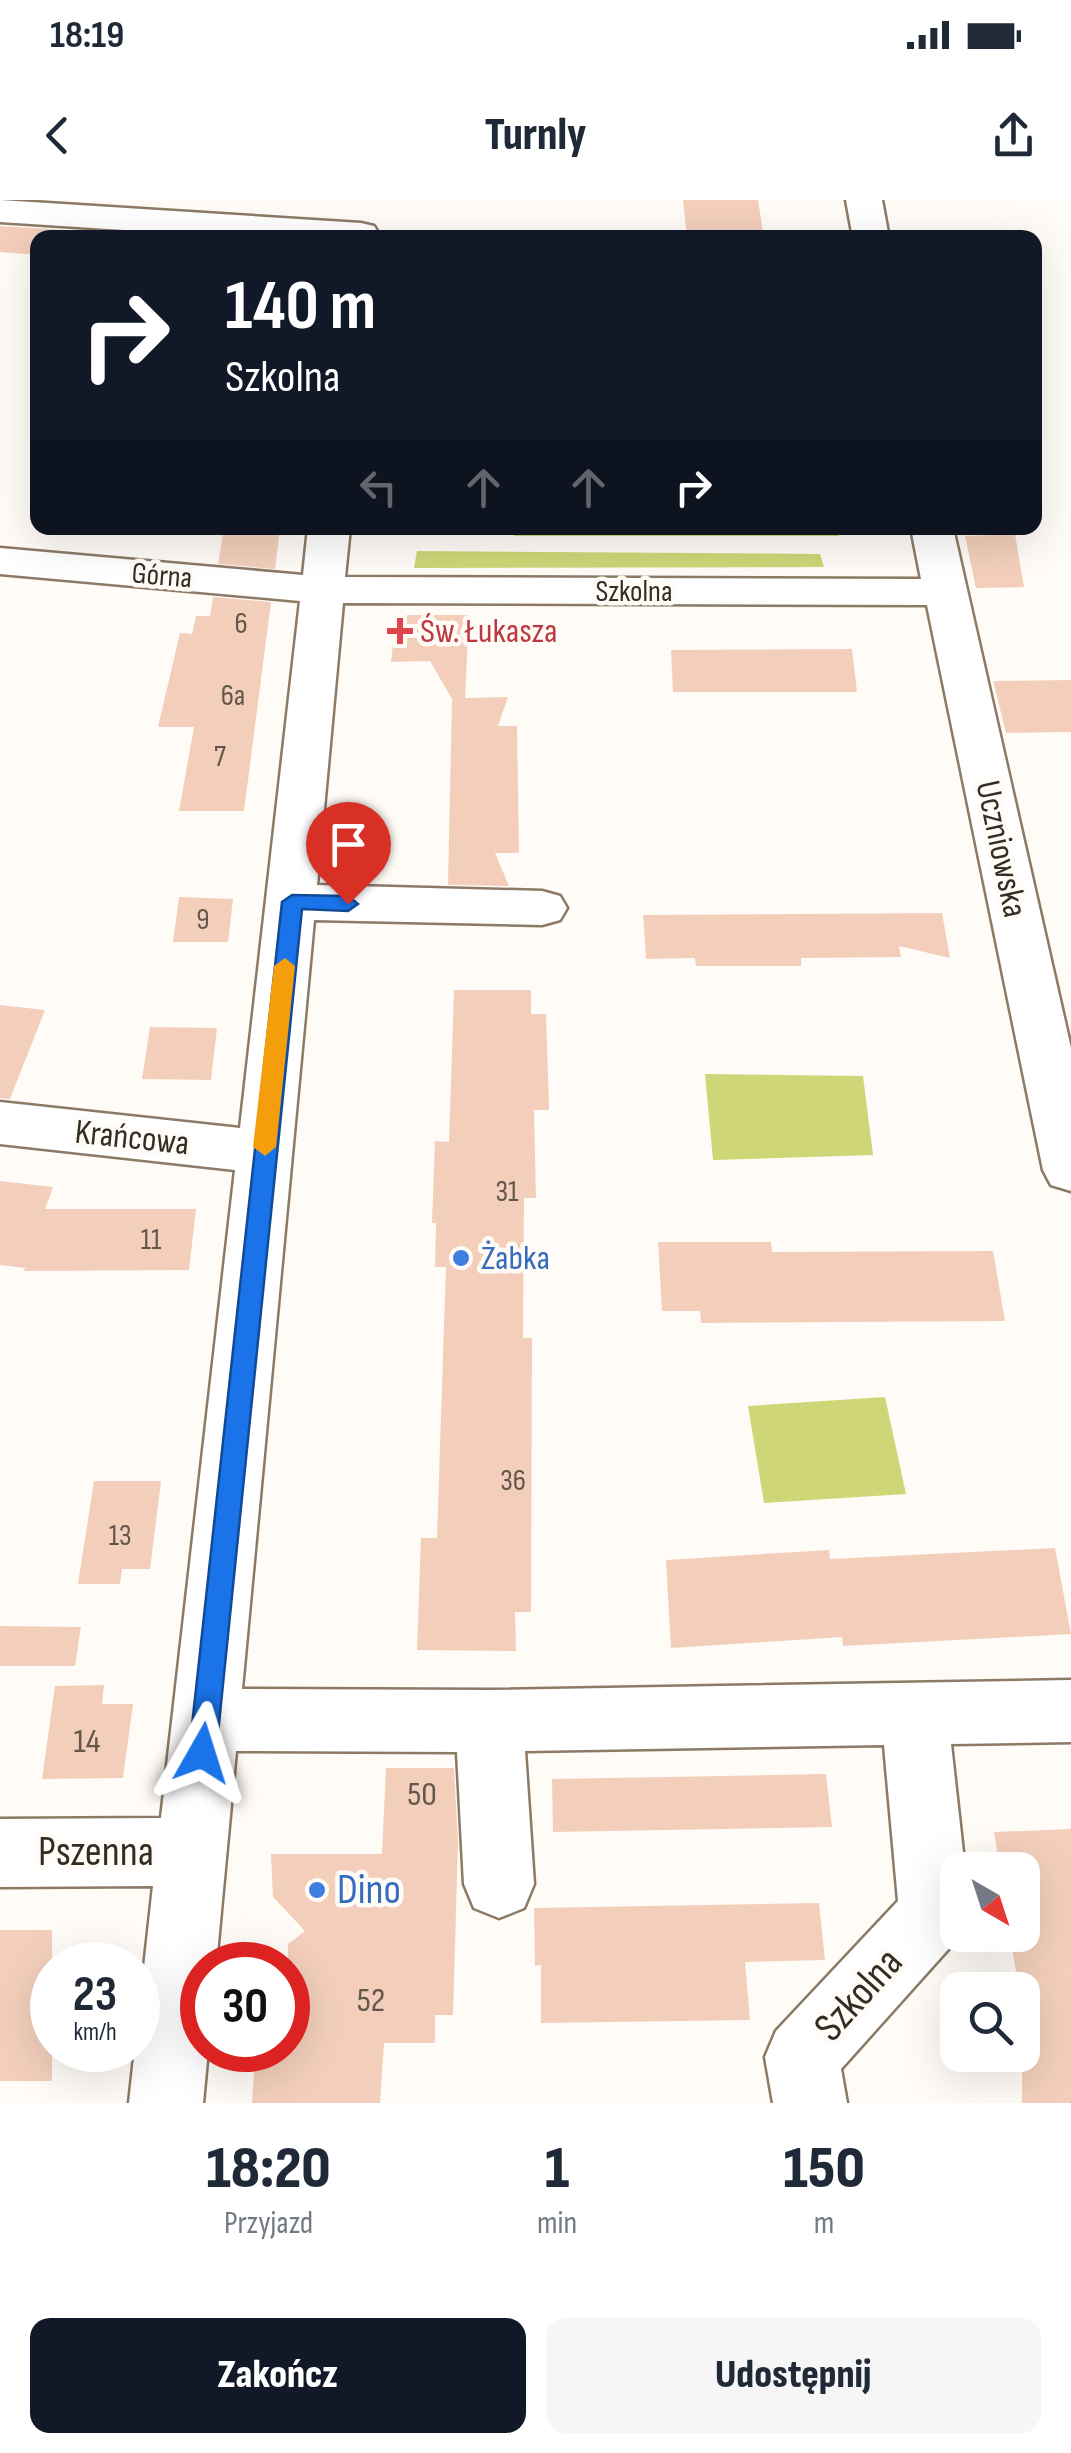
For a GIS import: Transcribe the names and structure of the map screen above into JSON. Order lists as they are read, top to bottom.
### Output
{
  "streets": {
    "street": [
      "Górna",
      "Szkolna",
      "Uczniowska",
      "Krańcowa",
      "Pszenna"
    ]
  },
  "crossings": [
    ["Górna", "Szkolna"],
    ["Szkolna", "Uczniowska"]
  ],
  "places": {
    "health": ["Św. Łukasza"],
    "other": ["Żabka", "Dino"]
  },
  "house_numbers": [
    "6",
    "6a",
    "7",
    "9",
    "31",
    "11",
    "36",
    "13",
    "14",
    "50",
    "52"
  ],
  "north": "bottom right",
  "page": {
    "status": "18:19",
    "header": "Turnly",
    "turn": ["140 m", "Szkolna"],
    "speed": "23 km/h",
    "limit": "30",
    "eta": [
      "18:20",
      "Przyjazd",
      "1",
      "min",
      "150",
      "m"
    ],
    "buttons": ["Zakończ", "Udostępnij"]
  }
}
